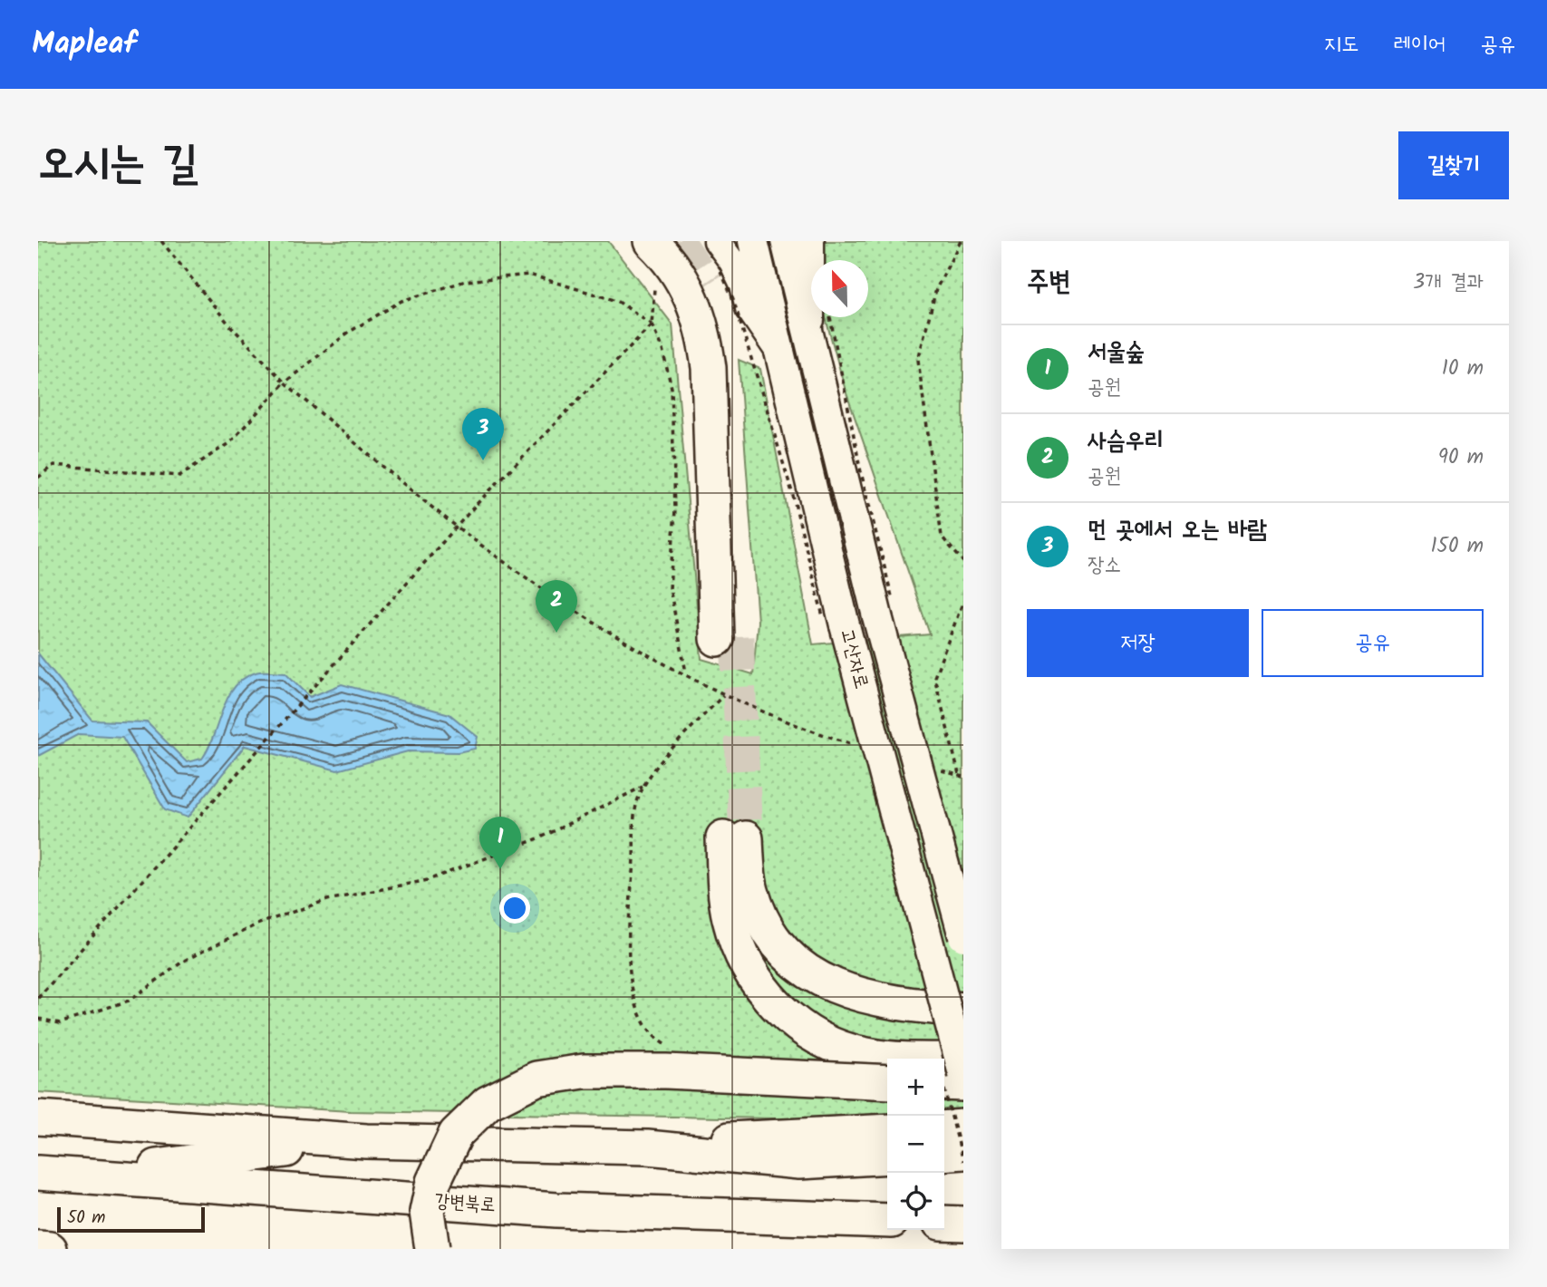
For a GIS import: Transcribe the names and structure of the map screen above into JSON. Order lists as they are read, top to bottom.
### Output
{
  "streets": {
    "highway": ["강변북로"],
    "main road": ["고산자로"]
  },
  "scale_bar": "50 m",
  "north": "top",
  "page": {
    "header": "Mapleaf",
    "nav": ["지도", "레이어", "공유"],
    "title": "오시는 길",
    "buttons": [
      "길찾기",
      ["저장", "공유"]
    ],
    "heading": ["주변", "3개 결과"],
    "list": [
      {
        "mark": "1",
        "name": "서울숲",
        "note": "공원",
        "value": "10 m"
      },
      {
        "mark": "2",
        "name": "사슴우리",
        "note": "공원",
        "value": "90 m"
      },
      {
        "mark": "3",
        "name": "먼 곳에서 오는 바람",
        "note": "장소",
        "value": "150 m"
      }
    ],
    "pins": ["3", "2", "1"],
    "map_buttons": ["+", "−"],
    "scale": "50 m"
  }
}
